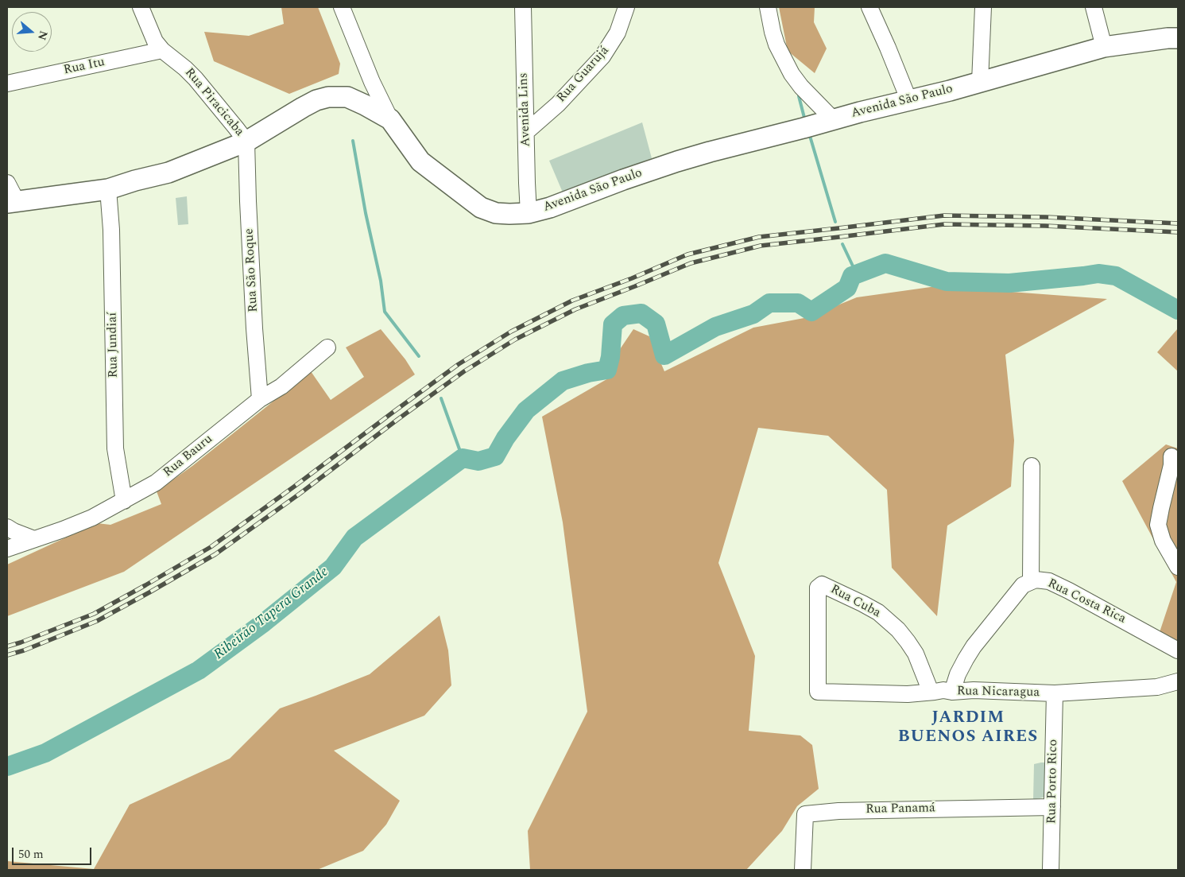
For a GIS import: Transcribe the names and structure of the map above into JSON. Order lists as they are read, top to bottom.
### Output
{
  "streets": {
    "main road": ["Avenida São Paulo"],
    "street": [
      "Rua Itu",
      "Rua Guarujá",
      "Rua Piracicaba",
      "Avenida Lins",
      "Rua São Roque",
      "Rua Jundiaí",
      "Rua Bauru",
      "Rua Cuba",
      "Rua Costa Rica",
      "Rua Nicaragua",
      "Rua Porto Rico",
      "Rua Panamá"
    ]
  },
  "crossings": [
    ["Rua Itu", "Rua Piracicaba"],
    ["Rua Guarujá", "Avenida Lins"],
    ["Avenida São Paulo", "Rua Piracicaba"],
    ["Avenida São Paulo", "Avenida Lins"],
    ["Avenida São Paulo", "Rua São Roque"],
    ["Avenida São Paulo", "Rua Jundiaí"],
    ["Rua Piracicaba", "Rua São Roque"],
    ["Rua São Roque", "Rua Bauru"],
    ["Rua Jundiaí", "Rua Bauru"],
    ["Rua Cuba", "Rua Nicaragua"],
    ["Rua Costa Rica", "Rua Nicaragua"],
    ["Rua Nicaragua", "Rua Porto Rico"],
    ["Rua Porto Rico", "Rua Panamá"]
  ],
  "districts": ["JARDIM BUENOS AIRES"],
  "water": ["Ribeirão Tapera Grande"],
  "scale_bar": "50 m",
  "north": "right"
}
